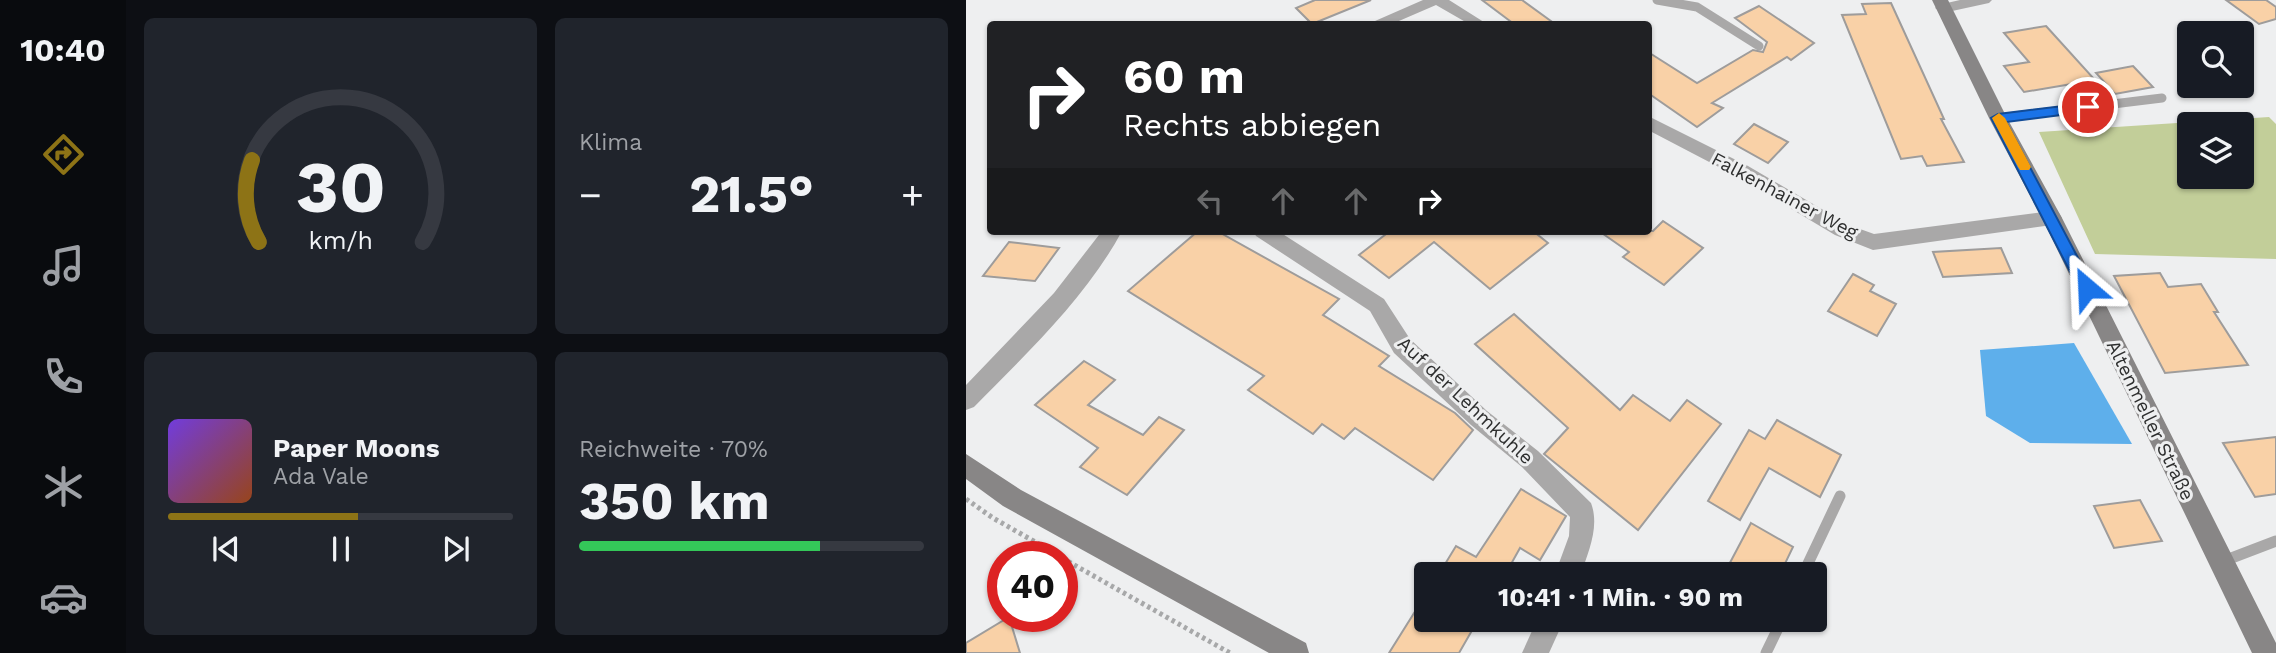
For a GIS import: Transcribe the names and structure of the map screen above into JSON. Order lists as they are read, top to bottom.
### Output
{
  "streets": {
    "street": ["Falkenhainer Weg", "Auf der Lehmkuhle", "Altenmeller Straße"]
  },
  "crossings": [
    ["Falkenhainer Weg", "Altenmeller Straße"]
  ],
  "page": {
    "tabs": "10:40",
    "tile": [
      "Klima",
      ["Reichweite · 70%", "350 km"]
    ],
    "turn": ["60 m", "Rechts abbiegen"],
    "heat": ["−", "21.5°", "+"],
    "song": ["Paper Moons", "Ada Vale"],
    "limit": "40",
    "trip": "10:41 · 1 Min. · 90 m",
    "gauge": ["30", "km/h"]
  }
}
